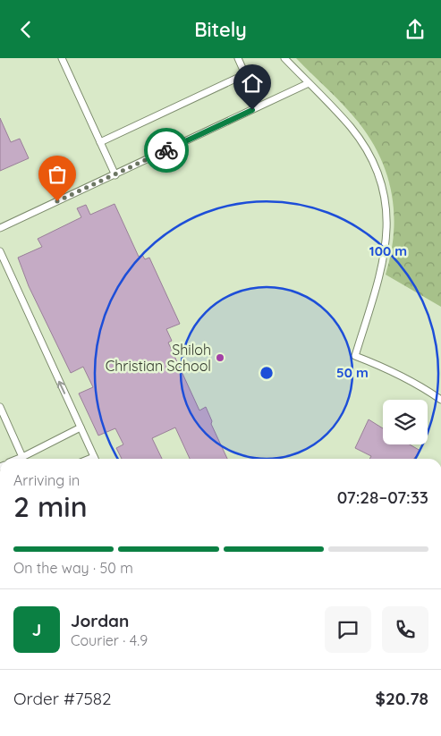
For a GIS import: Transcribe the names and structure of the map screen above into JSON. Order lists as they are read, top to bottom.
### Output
{
  "places": ["Shiloh Christian School"],
  "page": {
    "header": "Bitely",
    "heading": ["2 min", "Arriving in", "07:28–07:33"],
    "panel": [
      "Jordan",
      "Courier · 4.9",
      "Order #7582",
      "$20.78"
    ],
    "bar": "On the way · 50 m",
    "round": "J"
  },
  "rings": ["100 m", "50 m"]
}
